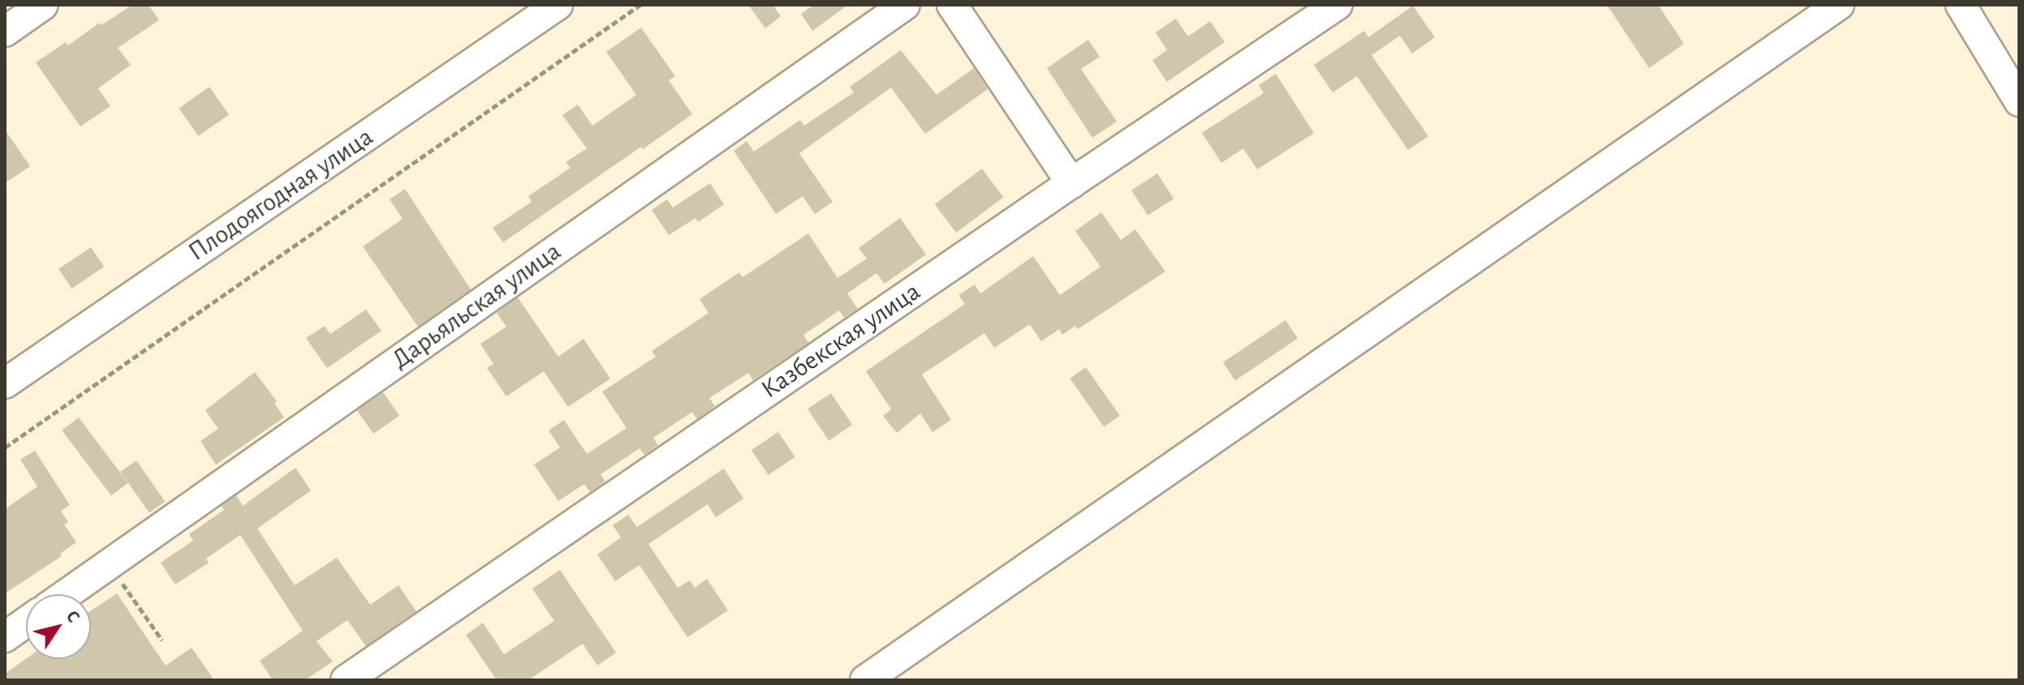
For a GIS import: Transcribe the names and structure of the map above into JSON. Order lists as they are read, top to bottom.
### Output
{
  "streets": {
    "street": ["Плодоягодная улица", "Дарьяльская улица", "Казбекская улица"]
  },
  "north": "top right"
}
